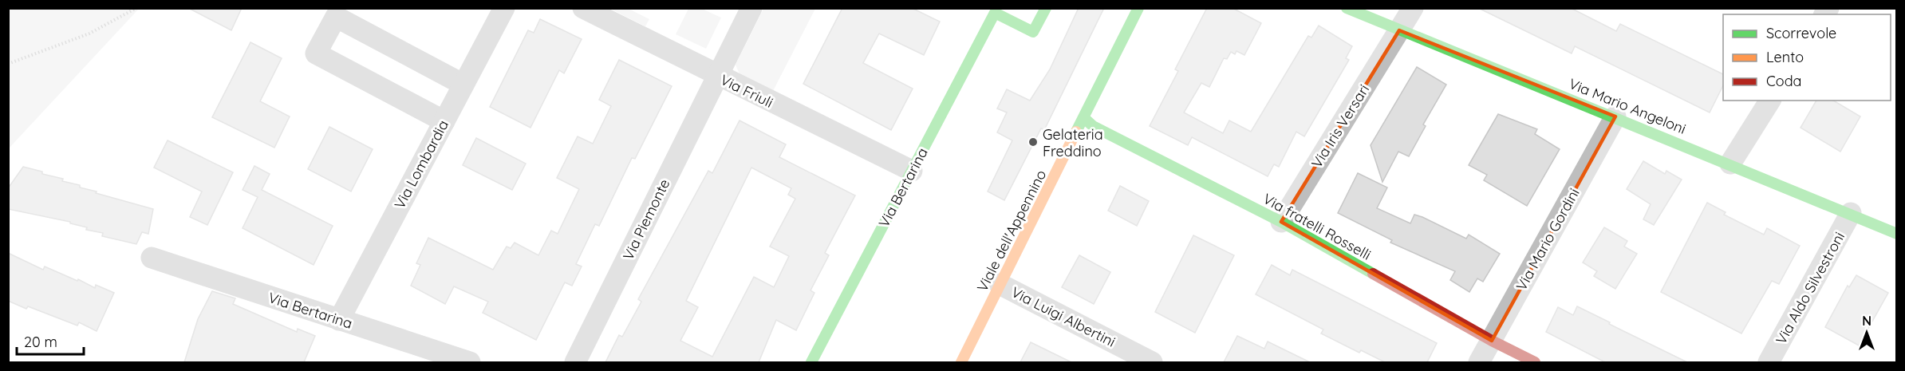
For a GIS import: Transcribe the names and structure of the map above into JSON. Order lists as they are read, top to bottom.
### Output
{
  "streets": {
    "street": [
      "Via Friuli",
      "Via Mario Angeloni",
      "Via Iris Versari",
      "Via Lombardia",
      "Via Bertarina",
      "Via Piemonte",
      "Via fratelli Rosselli",
      "Viale dell'Appennino",
      "Via Mario Gordini",
      "Via Aldo Silvestroni",
      "Via Luigi Albertini"
    ]
  },
  "crossings": [
    ["Via Friuli", "Via Bertarina"],
    ["Via Friuli", "Via Piemonte"],
    ["Via Mario Angeloni", "Via Iris Versari"],
    ["Via Mario Angeloni", "Via Mario Gordini"],
    ["Via Mario Angeloni", "Via Aldo Silvestroni"],
    ["Via Iris Versari", "Via fratelli Rosselli"],
    ["Via Lombardia", "Via Bertarina"],
    ["Via fratelli Rosselli", "Viale dell'Appennino"],
    ["Via fratelli Rosselli", "Via Mario Gordini"],
    ["Viale dell'Appennino", "Via Luigi Albertini"]
  ],
  "places": ["Gelateria Freddino"],
  "legend": ["Scorrevole", "Lento", "Coda"],
  "scale_bar": "20 m",
  "north": "top"
}
